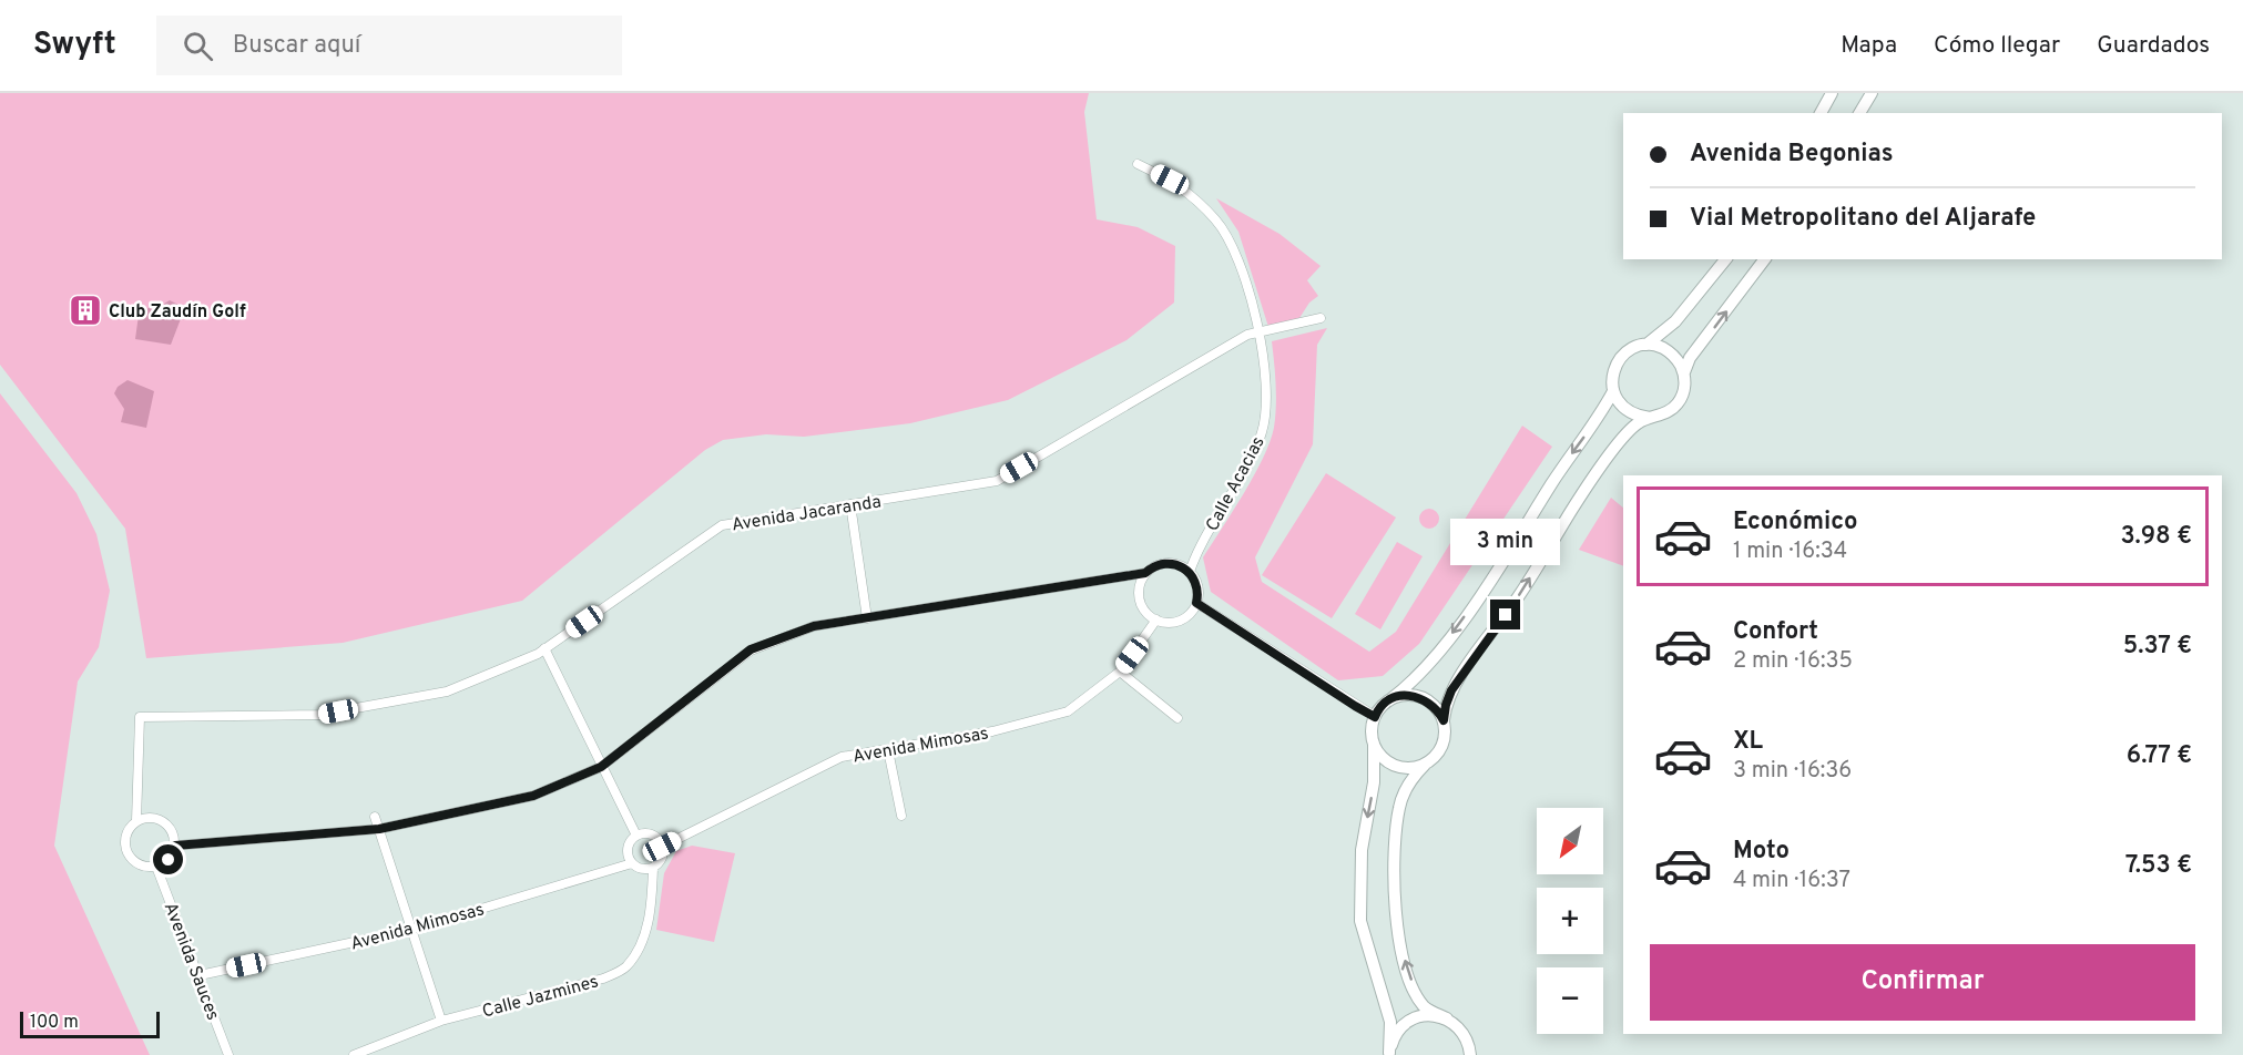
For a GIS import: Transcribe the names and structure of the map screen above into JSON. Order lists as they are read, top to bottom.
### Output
{
  "streets": {
    "street": [
      "Calle Acacias",
      "Avenida Jacaranda",
      "Avenida Mimosas",
      "Avenida Sauces",
      "Calle Jazmines"
    ]
  },
  "crossings": [
    ["Calle Acacias", "Avenida Jacaranda"],
    ["Calle Acacias", "Avenida Mimosas"],
    ["Avenida Jacaranda", "Avenida Sauces"],
    ["Avenida Mimosas", "Avenida Sauces"],
    ["Avenida Mimosas", "Calle Jazmines"]
  ],
  "places": {
    "building": ["Club Zaudín Golf"]
  },
  "scale_bar": "100 m",
  "north": "bottom left",
  "page": {
    "header": "Swyft",
    "search": "Buscar aquí",
    "nav": ["Mapa", "Cómo llegar", "Guardados"],
    "banner": ["Avenida Begonias", "Vial Metropolitano del Aljarafe"],
    "list": [
      {
        "name": "Económico",
        "note": "1 min · 16:34",
        "value": "3.98 €"
      },
      {
        "name": "Confort",
        "note": "2 min · 16:35",
        "value": "5.37 €"
      },
      {
        "name": "XL",
        "note": "3 min · 16:36",
        "value": "6.77 €"
      },
      {
        "name": "Moto",
        "note": "4 min · 16:37",
        "value": "7.53 €"
      }
    ],
    "bubble": "3 min",
    "map_buttons": ["+", "−"],
    "buttons": "Confirmar",
    "scale": "100 m"
  }
}
